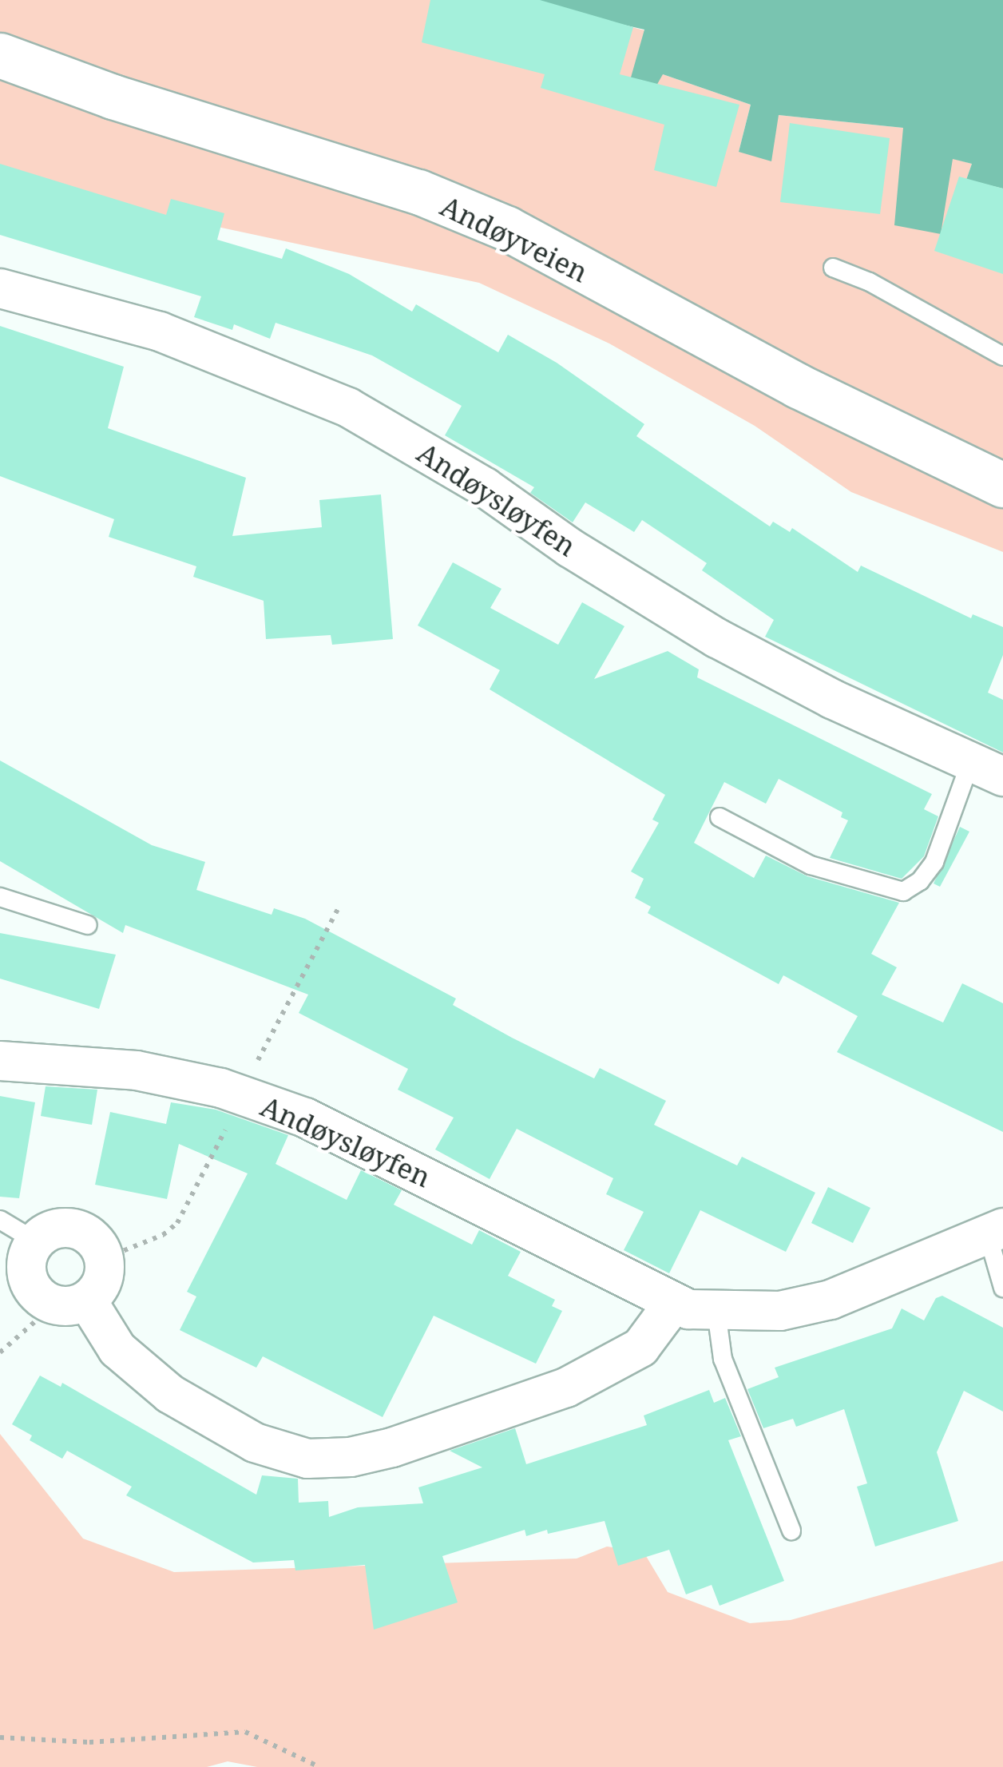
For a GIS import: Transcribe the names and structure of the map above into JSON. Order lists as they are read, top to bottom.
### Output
{
  "streets": {
    "street": ["Andøyveien", "Andøysløyfen"]
  }
}
